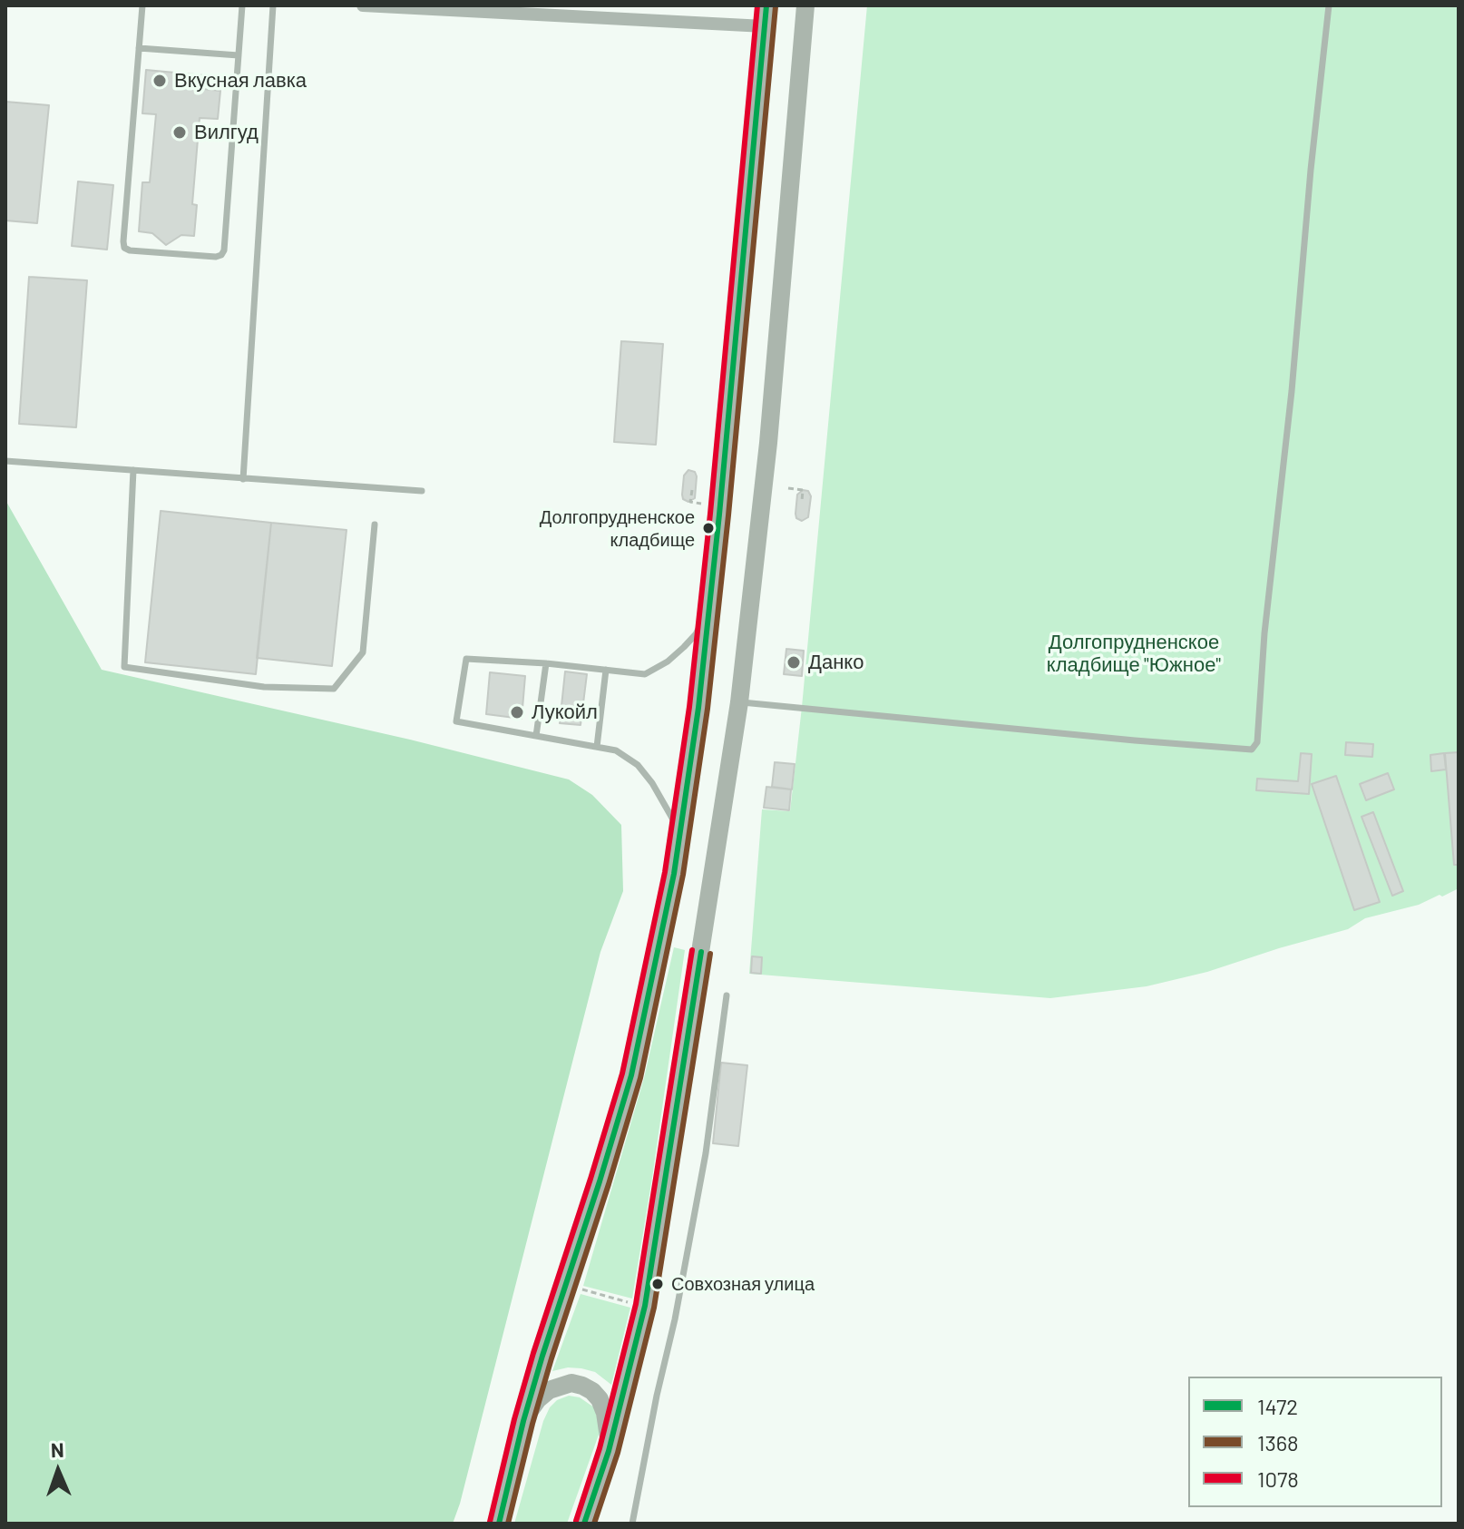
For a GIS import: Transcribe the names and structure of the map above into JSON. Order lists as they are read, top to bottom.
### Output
{
  "parks": ["Долгопрудненское кладбище \"Южное\""],
  "places": [
    "Вкусная лавка",
    "Вилгуд",
    "Долгопрудненское кладбище",
    "Данко",
    "Лукойл",
    "Совхозная улица"
  ],
  "lines": ["transit line 1472", "transit line 1078", "transit line 1368"],
  "legend": ["1472", "1368", "1078"],
  "north": "top"
}
